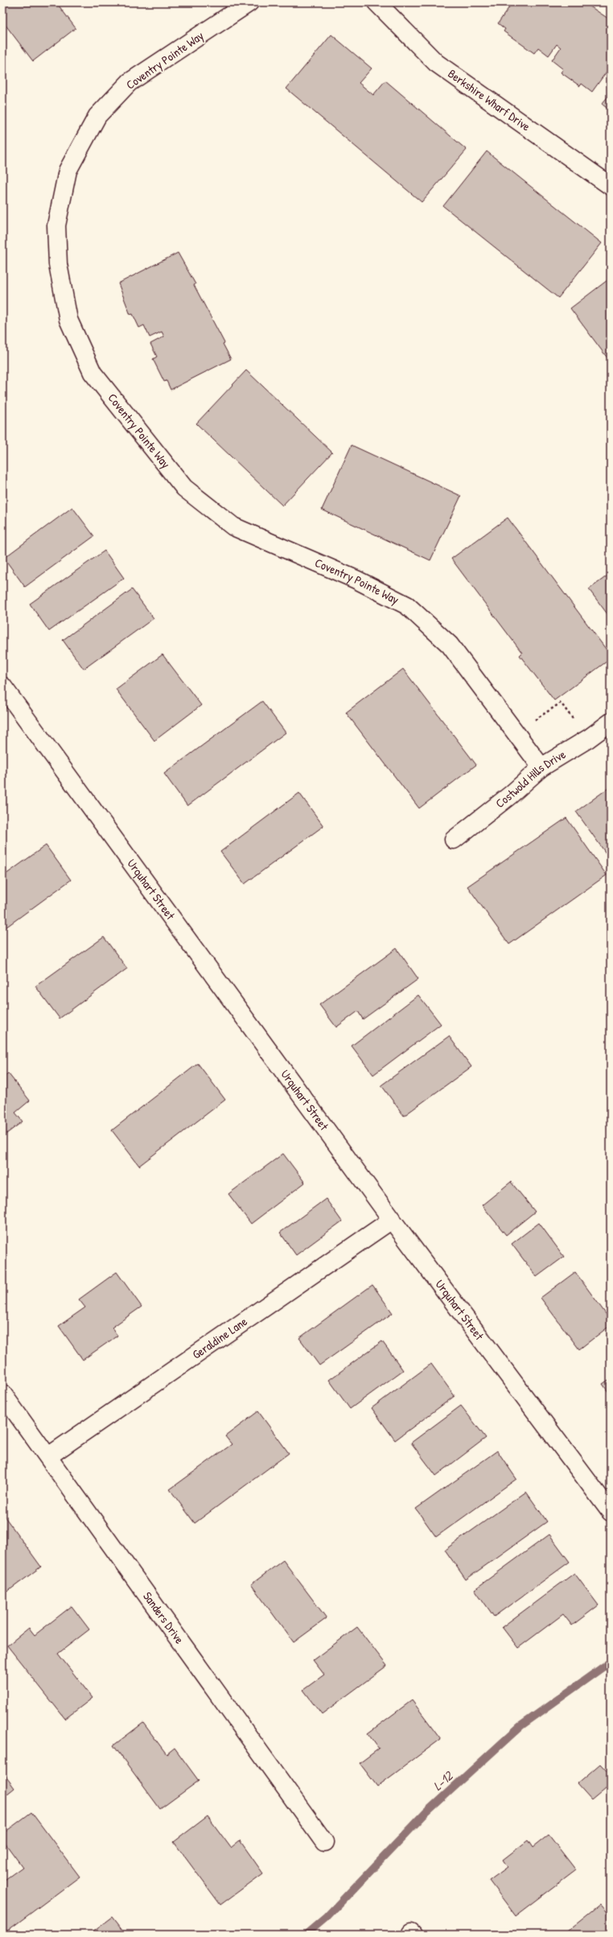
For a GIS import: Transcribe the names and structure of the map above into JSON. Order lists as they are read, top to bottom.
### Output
{
  "streets": {
    "street": [
      "Coventry Pointe Way",
      "Berkshire Wharf Drive",
      "Costwold Hills Drive",
      "Urquhart Street",
      "Geraldine Lane",
      "Sanders Drive"
    ]
  },
  "crossings": [
    ["Coventry Pointe Way", "Costwold Hills Drive"],
    ["Urquhart Street", "Geraldine Lane"],
    ["Geraldine Lane", "Sanders Drive"]
  ],
  "water": ["L-12"]
}
